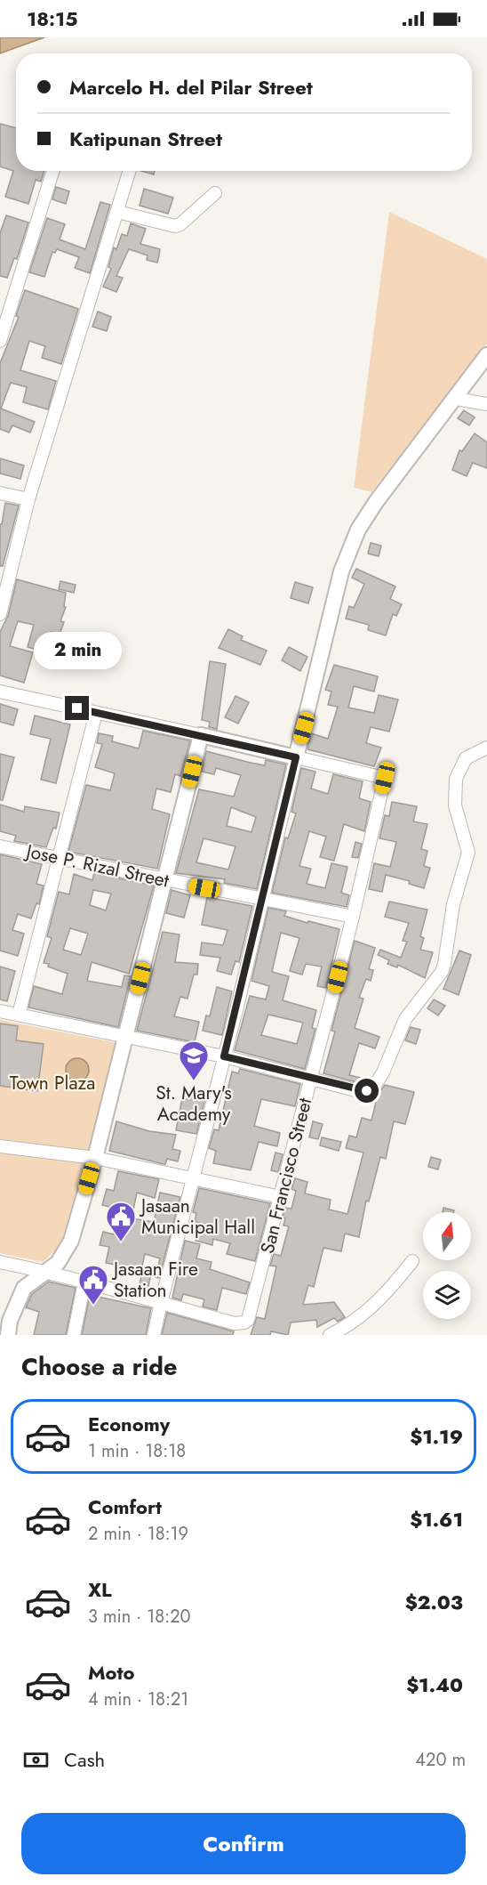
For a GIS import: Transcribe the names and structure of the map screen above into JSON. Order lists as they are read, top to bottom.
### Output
{
  "streets": {
    "street": ["Jose P. Rizal Street", "San Francisco Street"]
  },
  "crossings": [
    ["Jose P. Rizal Street", "San Francisco Street"]
  ],
  "parks": ["Town Plaza"],
  "places": {
    "school or university": ["St. Mary's Academy"],
    "public building": ["Jasaan Municipal Hall", "Jasaan Fire Station"]
  },
  "north": "top",
  "page": {
    "status": "18:15",
    "banner": ["Marcelo H. del Pilar Street", "Katipunan Street"],
    "bubble": "2 min",
    "heading": "Choose a ride",
    "list": [
      {
        "name": "Economy",
        "note": "1 min · 18:18",
        "value": "$1.19"
      },
      {
        "name": "Comfort",
        "note": "2 min · 18:19",
        "value": "$1.61"
      },
      {
        "name": "XL",
        "note": "3 min · 18:20",
        "value": "$2.03"
      },
      {
        "name": "Moto",
        "note": "4 min · 18:21",
        "value": "$1.40"
      }
    ],
    "pay": ["Cash", "420 m"],
    "buttons": "Confirm"
  }
}
